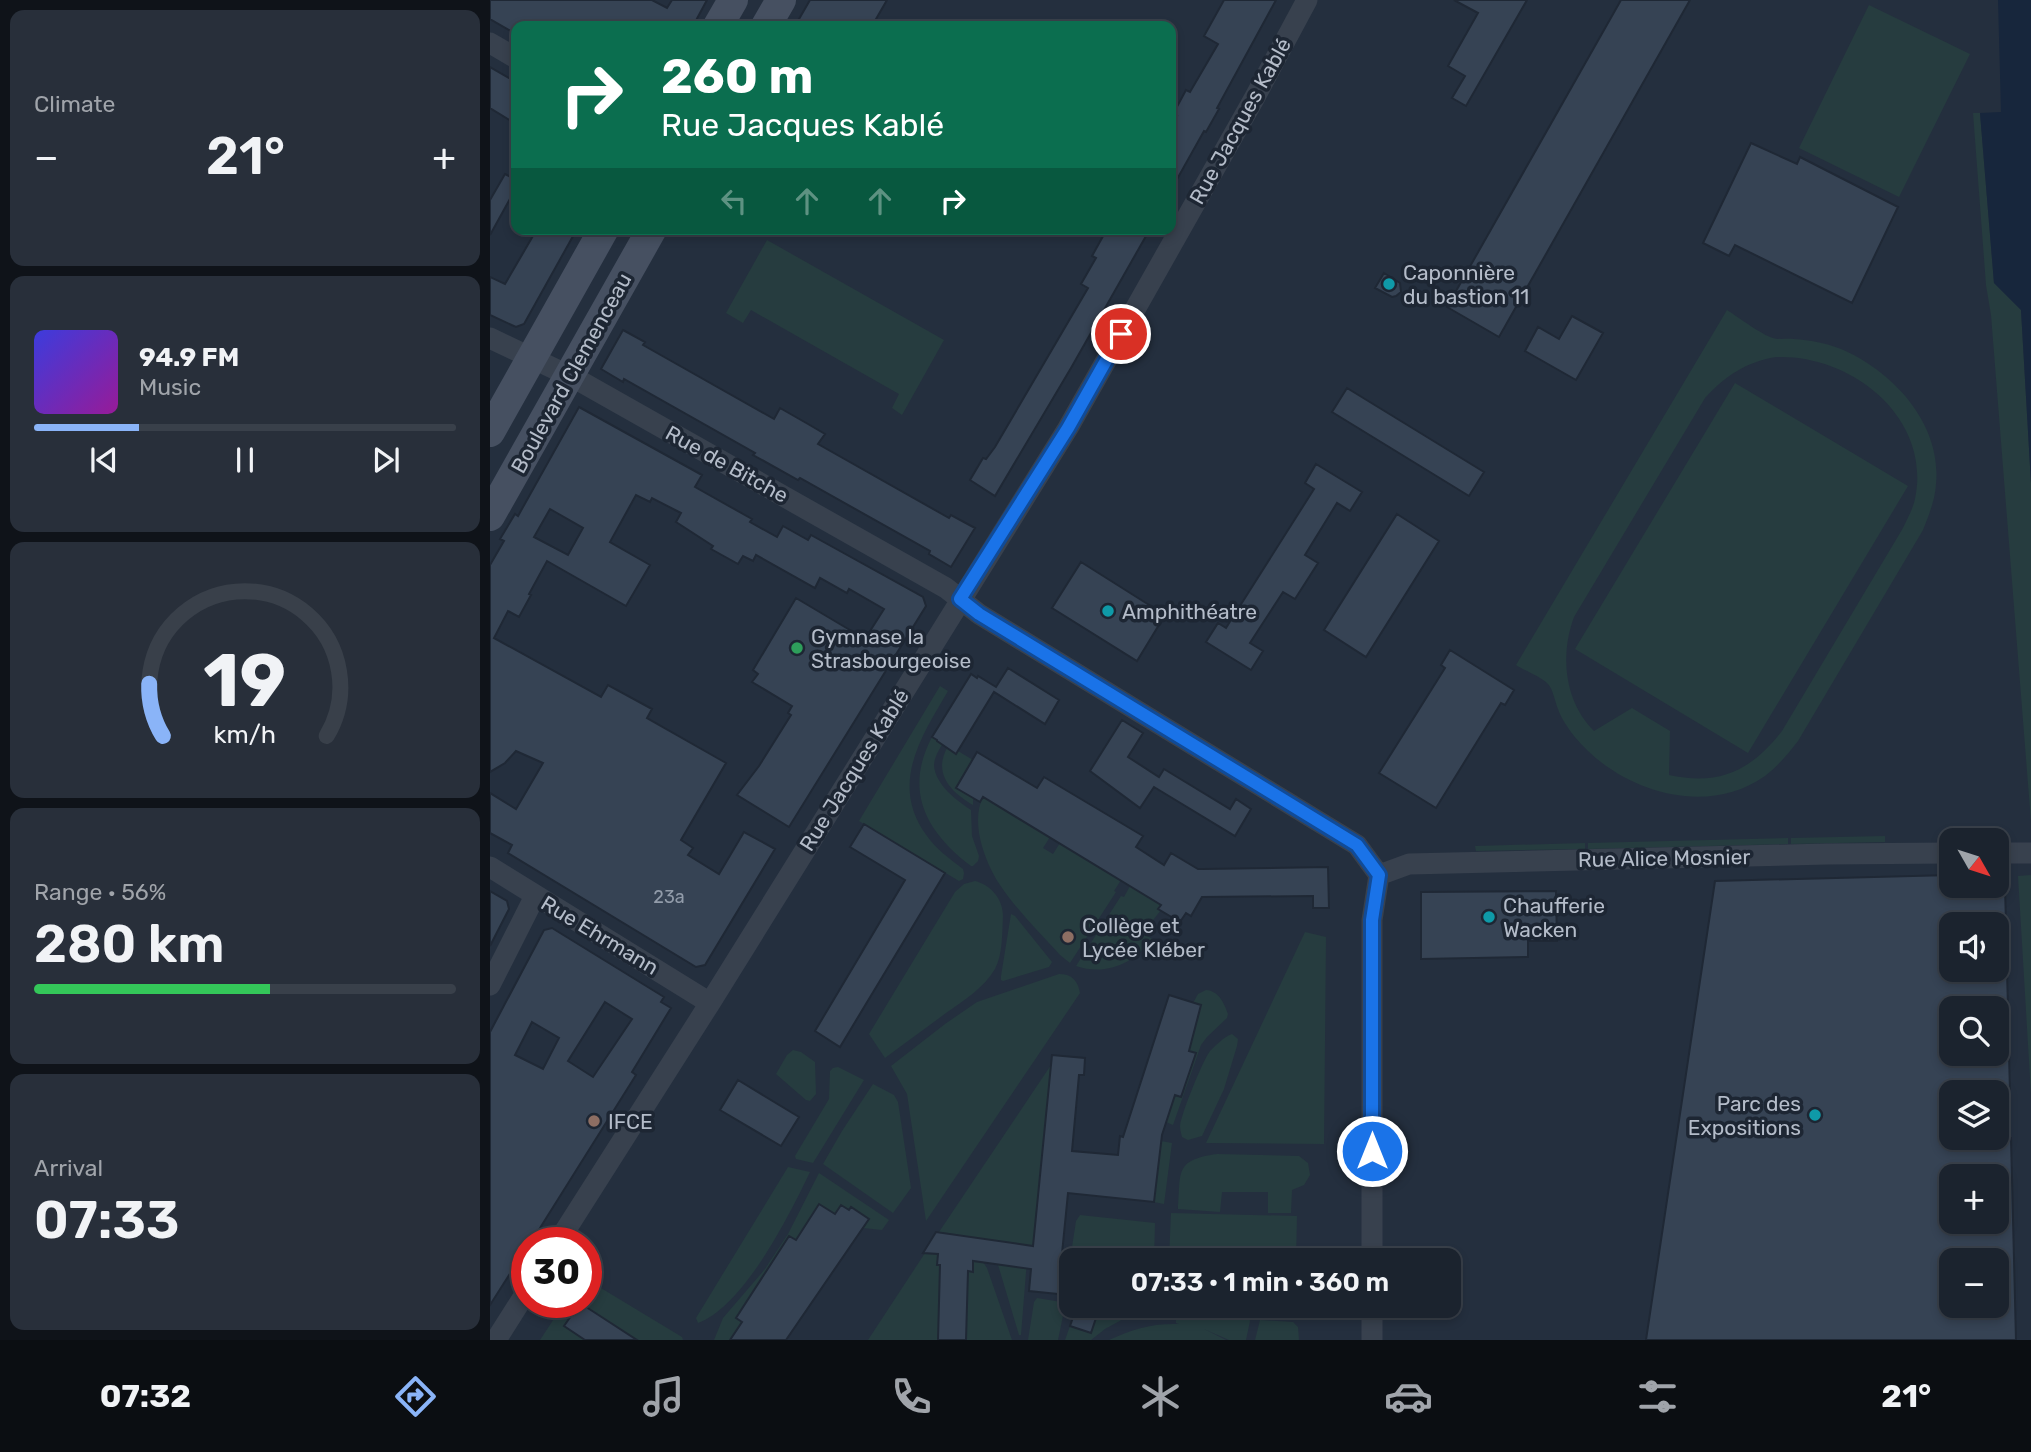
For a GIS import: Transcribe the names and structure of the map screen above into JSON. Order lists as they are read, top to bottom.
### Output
{
  "streets": {
    "street": [
      "Rue Jacques Kablé",
      "Boulevard Clemenceau",
      "Rue de Bitche",
      "Rue Alice Mosnier",
      "Rue Ehrmann"
    ]
  },
  "crossings": [
    ["Rue Jacques Kablé", "Rue de Bitche"],
    ["Rue Jacques Kablé", "Rue Ehrmann"],
    ["Boulevard Clemenceau", "Rue de Bitche"],
    ["Rue de Bitche", "Rue Alice Mosnier"]
  ],
  "places": [
    "Caponnière du bastion 11",
    "Amphithéatre",
    "Gymnase la Strasbourgeoise",
    "Chaufferie Wacken",
    "Collège et Lycée Kléber",
    "Parc des Expositions",
    "IFCE"
  ],
  "house_numbers": ["23a"],
  "north": "bottom right",
  "page": {
    "tile": [
      "Climate",
      ["Range · 56%", "280 km"],
      ["Arrival", "07:33"]
    ],
    "turn": ["260 m", "Rue Jacques Kablé"],
    "heat": ["−", "21°", "+"],
    "song": ["94.9 FM", "Music"],
    "map_buttons": ["+", "−"],
    "limit": "30",
    "trip": "07:33 · 1 min · 360 m",
    "tabs": ["07:32", "21°"],
    "gauge": ["19", "km/h"]
  }
}
